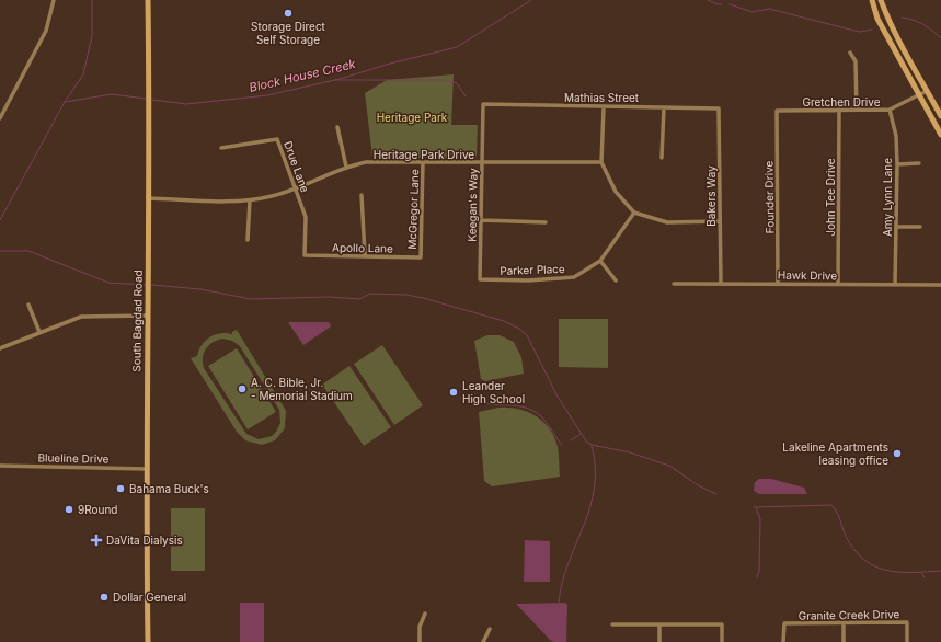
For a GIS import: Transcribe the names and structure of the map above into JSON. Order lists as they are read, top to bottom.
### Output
{
  "streets": {
    "main road": ["South Bagdad Road"],
    "street": [
      "Mathias Street",
      "Gretchen Drive",
      "Heritage Park Drive",
      "Drue Lane",
      "Bakers Way",
      "Founder Drive",
      "John Tee Drive",
      "Amy Lynn Lane",
      "Keegan's Way",
      "McGregor Lane",
      "Apollo Lane",
      "Parker Place",
      "Hawk Drive",
      "Blueline Drive",
      "Granite Creek Drive"
    ]
  },
  "crossings": [
    ["Mathias Street", "Bakers Way"],
    ["Mathias Street", "Keegan's Way"],
    ["Gretchen Drive", "Founder Drive"],
    ["Gretchen Drive", "John Tee Drive"],
    ["Gretchen Drive", "Amy Lynn Lane"],
    ["Heritage Park Drive", "Drue Lane"],
    ["Heritage Park Drive", "Keegan's Way"],
    ["Heritage Park Drive", "McGregor Lane"],
    ["Heritage Park Drive", "South Bagdad Road"],
    ["Drue Lane", "Apollo Lane"],
    ["Bakers Way", "Hawk Drive"],
    ["Founder Drive", "Hawk Drive"],
    ["John Tee Drive", "Hawk Drive"],
    ["Amy Lynn Lane", "Hawk Drive"],
    ["Keegan's Way", "Parker Place"],
    ["McGregor Lane", "Apollo Lane"],
    ["South Bagdad Road", "Blueline Drive"]
  ],
  "water": ["Block House Creek"],
  "parks": ["Heritage Park"],
  "places": {
    "other": [
      "Storage Direct Self Storage",
      "A. C. Bible, Jr. - Memorial Stadium",
      "Leander High School",
      "Lakeline Apartments leasing office",
      "Bahama Buck's",
      "9Round",
      "Dollar General"
    ],
    "health": ["DaVita Dialysis"]
  }
}
